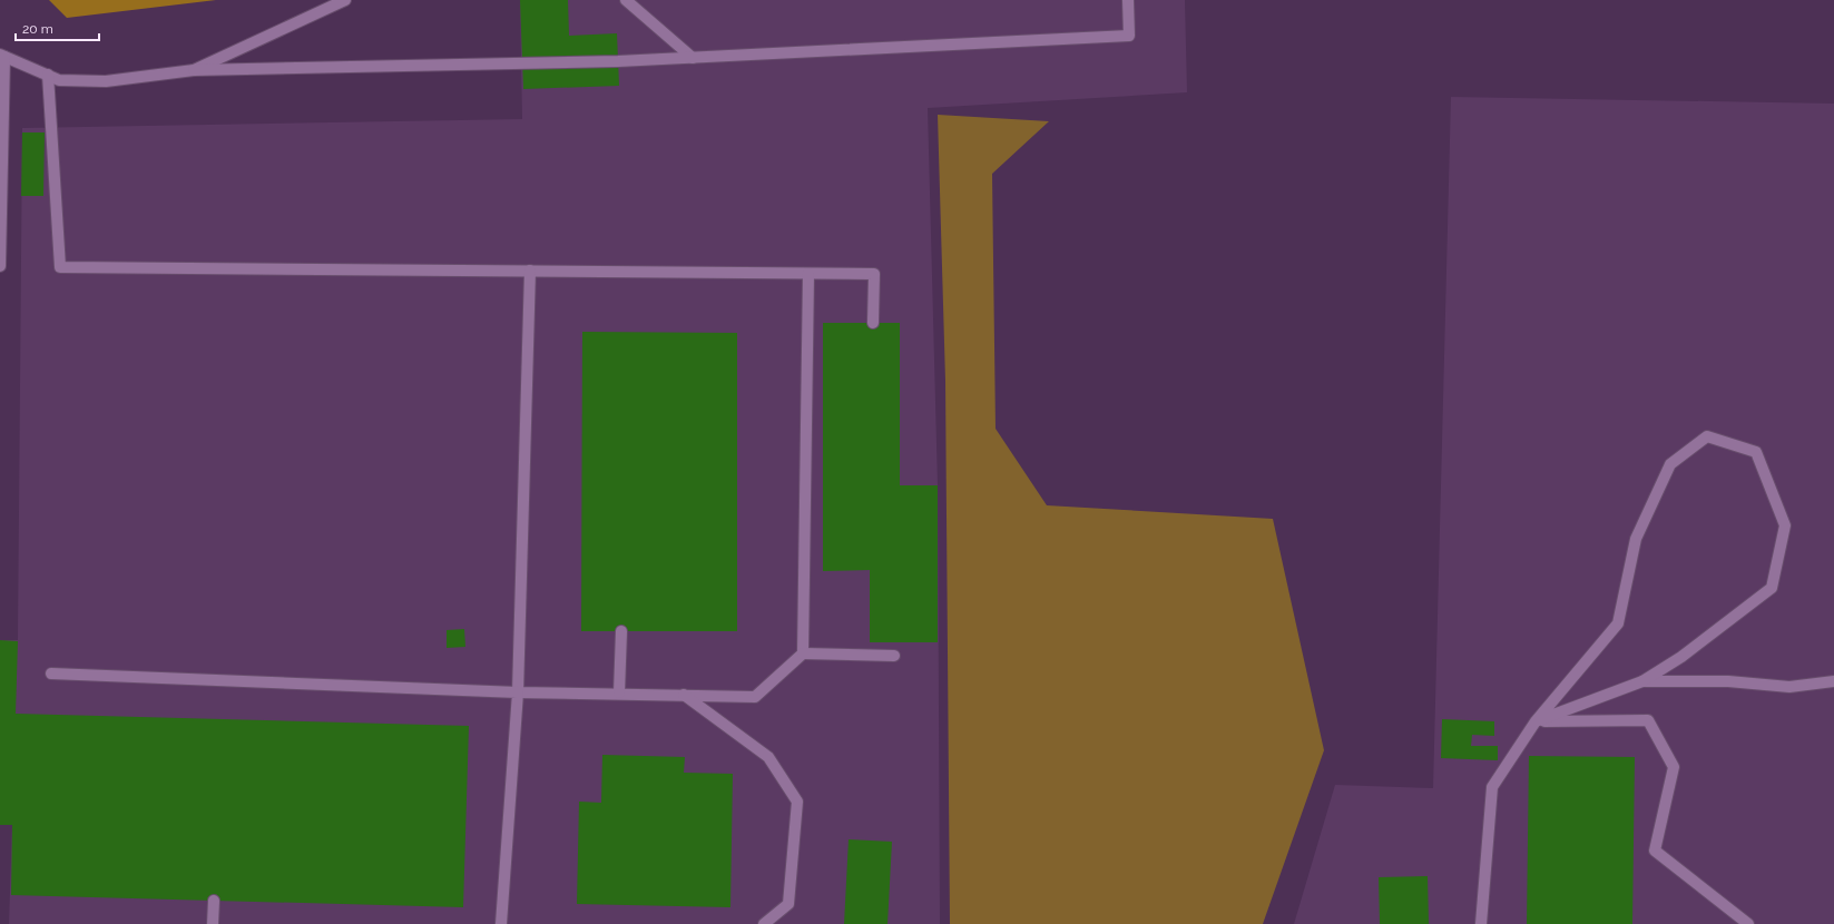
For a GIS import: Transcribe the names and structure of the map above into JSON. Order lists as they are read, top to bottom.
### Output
{
  "scale_bar": "20 m"
}
